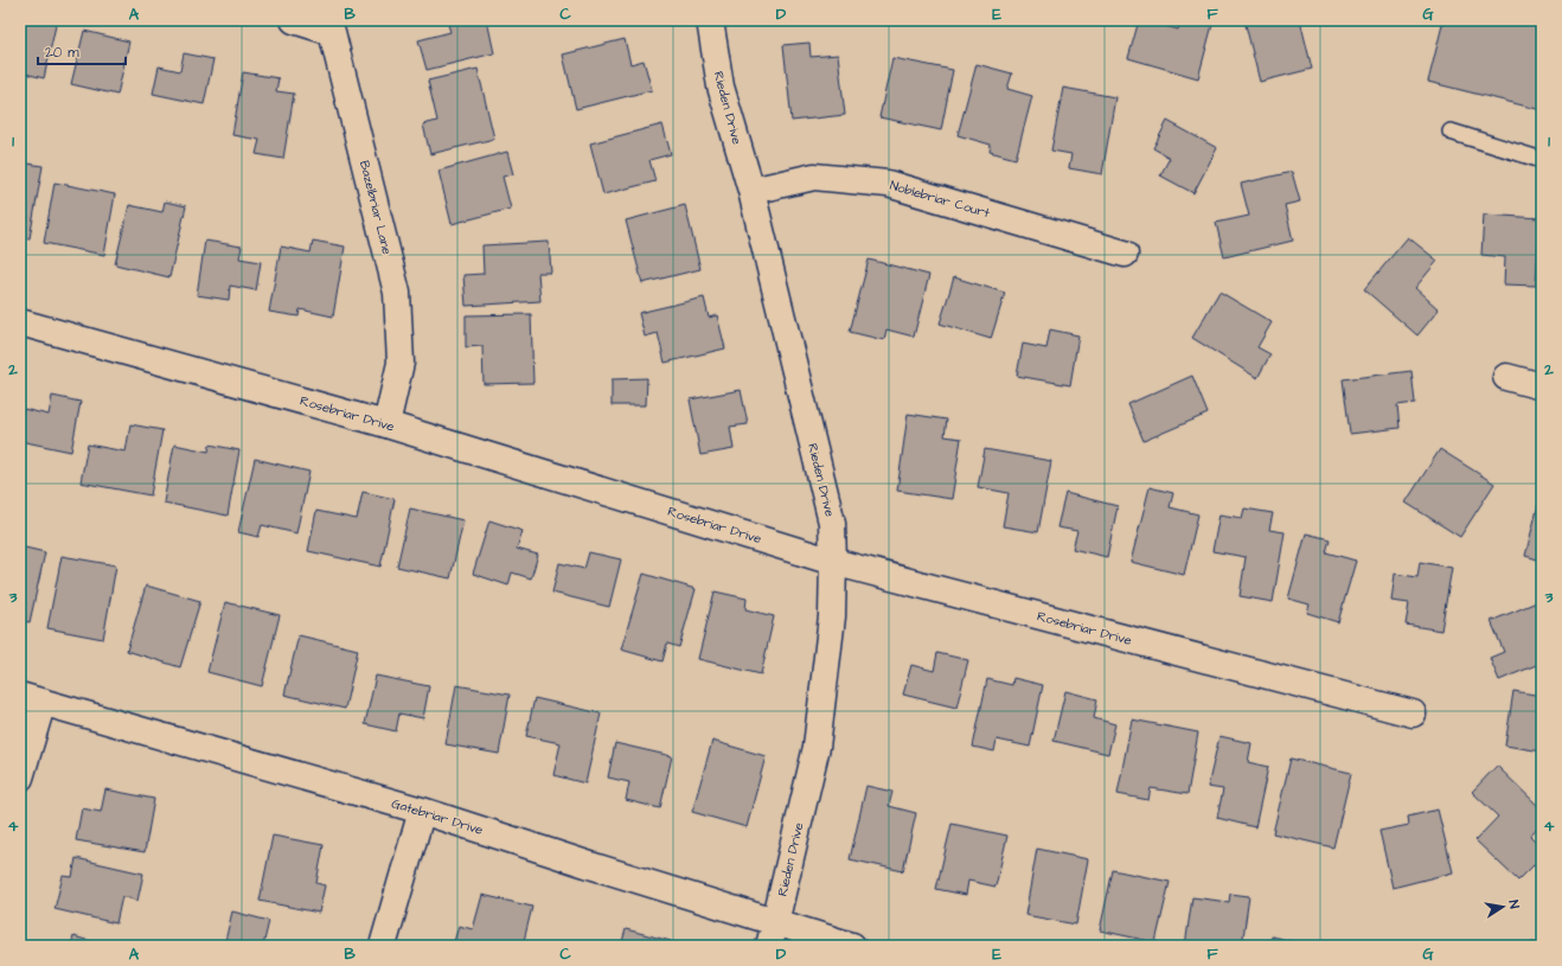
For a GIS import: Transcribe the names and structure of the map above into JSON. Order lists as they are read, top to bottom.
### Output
{
  "streets": {
    "street": [
      "Rieden Drive",
      "Noblebriar Court",
      "Bazelbriar Lane",
      "Rosebriar Drive",
      "Gatebriar Drive"
    ]
  },
  "crossings": [
    ["Rieden Drive", "Noblebriar Court"],
    ["Rieden Drive", "Rosebriar Drive"],
    ["Rieden Drive", "Gatebriar Drive"],
    ["Bazelbriar Lane", "Rosebriar Drive"]
  ],
  "scale_bar": "20 m",
  "north": "right",
  "grid": {
    "columns": [
      "A",
      "B",
      "C",
      "D",
      "E",
      "F",
      "G"
    ],
    "rows": [
      "1",
      "2",
      "3",
      "4"
    ]
  }
}
